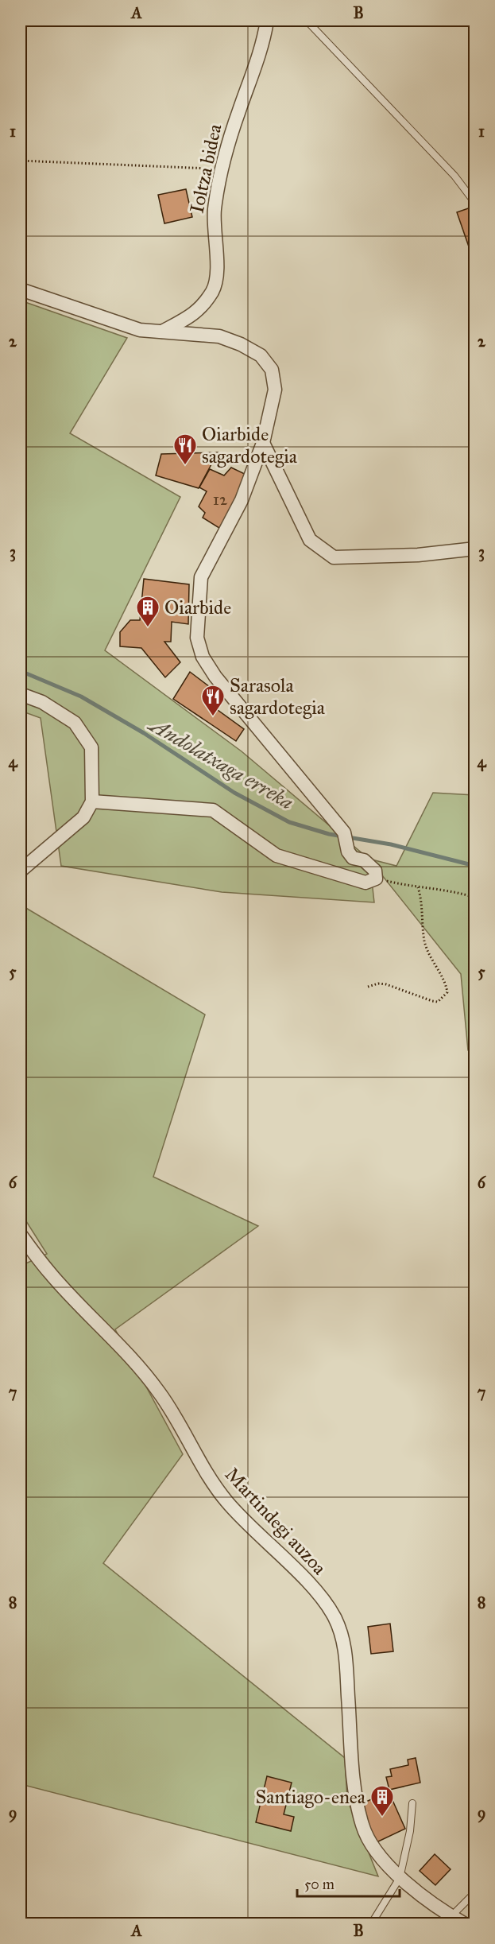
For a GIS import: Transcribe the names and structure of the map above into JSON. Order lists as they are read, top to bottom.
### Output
{
  "streets": {
    "street": ["Ioltza bidea", "Martindegi auzoa"]
  },
  "water": ["Andolatxaga erreka"],
  "places": {
    "restaurant": ["Oiarbide sagardotegia", "Sarasola sagardotegia"],
    "building": ["Oiarbide", "Santiago-enea"]
  },
  "house_numbers": ["12"],
  "scale_bar": "50 m",
  "grid": {
    "columns": ["A", "B"],
    "rows": [
      "1",
      "2",
      "3",
      "4",
      "5",
      "6",
      "7",
      "8",
      "9"
    ]
  }
}
